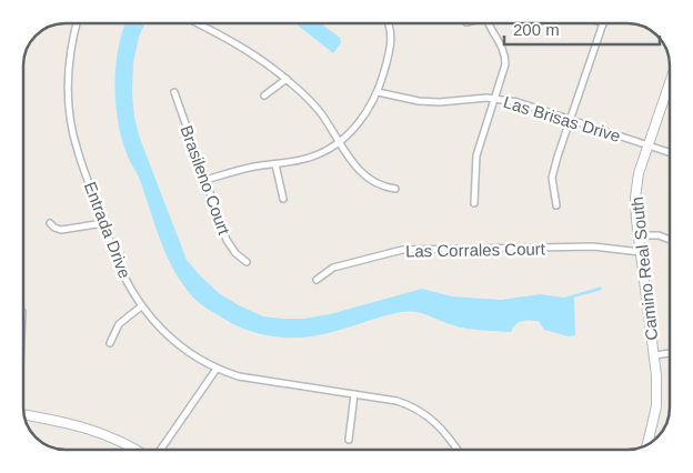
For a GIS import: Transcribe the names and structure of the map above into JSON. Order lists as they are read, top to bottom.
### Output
{
  "streets": {
    "street": [
      "Las Brisas Drive",
      "Brasileno Court",
      "Entrada Drive",
      "Las Corrales Court",
      "Camino Real South"
    ]
  },
  "crossings": [
    ["Las Brisas Drive", "Camino Real South"],
    ["Las Corrales Court", "Camino Real South"]
  ],
  "scale_bar": "200 m"
}
